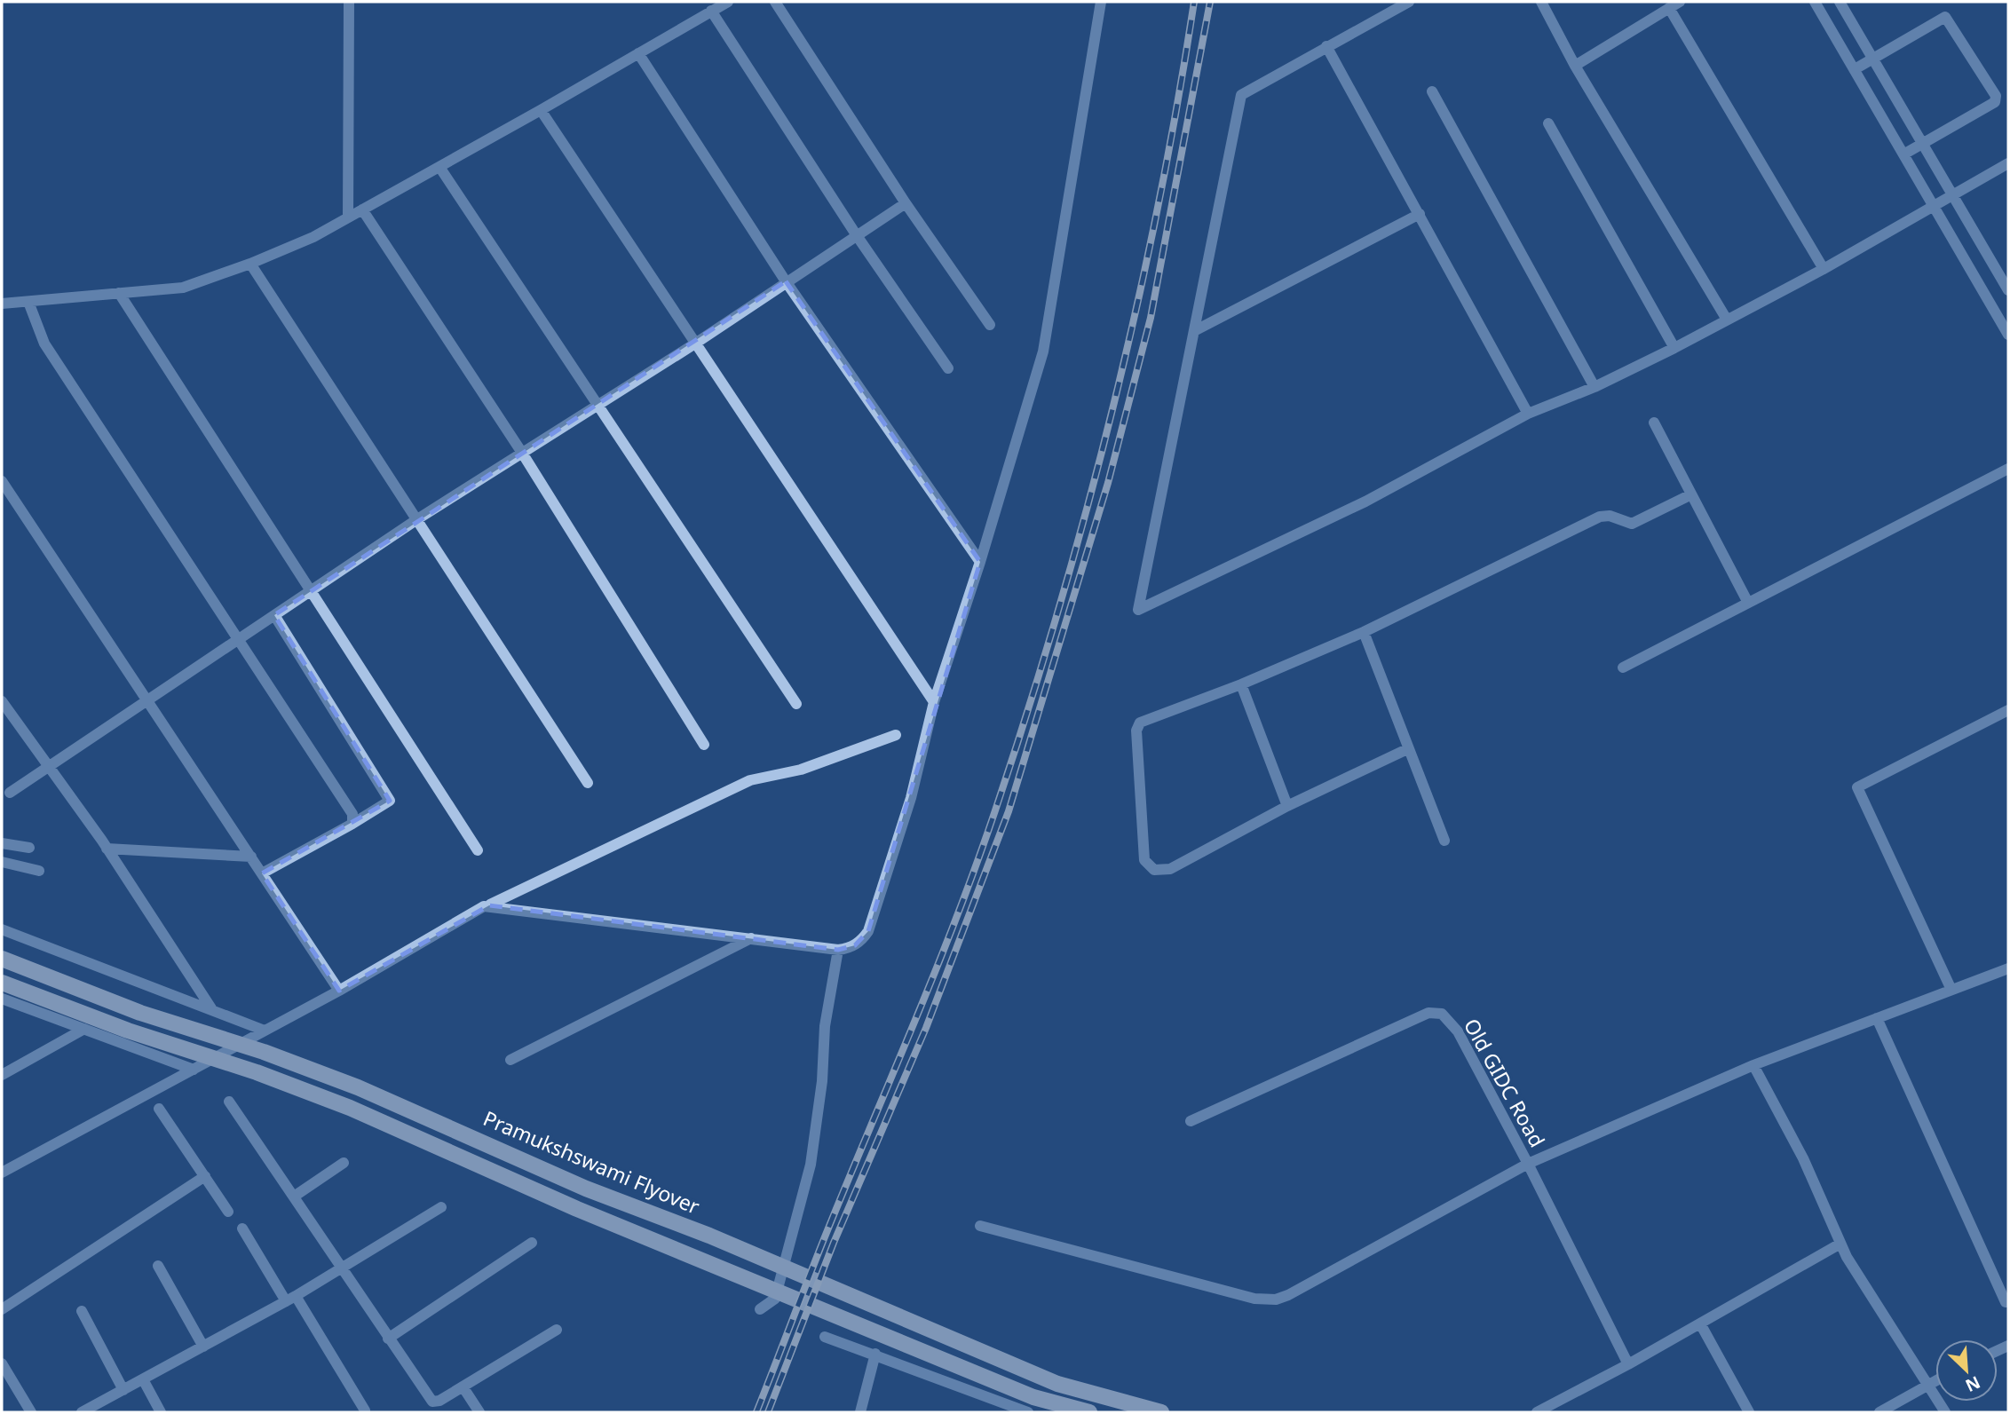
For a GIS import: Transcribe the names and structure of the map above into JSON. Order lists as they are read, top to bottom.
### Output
{
  "streets": {
    "main road": ["Pramukshswami Flyover"],
    "street": ["Old GIDC Road"]
  },
  "north": "bottom right"
}
